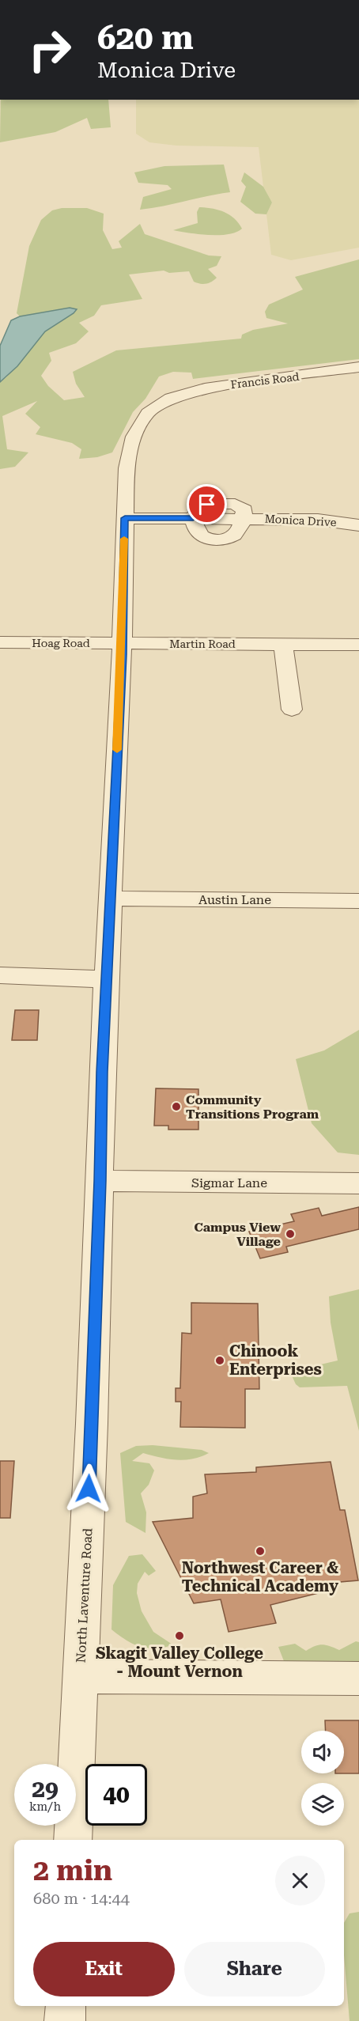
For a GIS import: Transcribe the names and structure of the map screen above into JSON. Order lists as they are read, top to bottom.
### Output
{
  "streets": {
    "street": [
      "Francis Road",
      "Monica Drive",
      "Hoag Road",
      "Martin Road",
      "Austin Lane",
      "Sigmar Lane",
      "North Laventure Road"
    ]
  },
  "crossings": [
    ["Francis Road", "North Laventure Road"],
    ["Hoag Road", "Martin Road"],
    ["Hoag Road", "North Laventure Road"],
    ["Martin Road", "North Laventure Road"],
    ["Austin Lane", "North Laventure Road"],
    ["Sigmar Lane", "North Laventure Road"]
  ],
  "places": [
    "Community Transitions Program",
    "Campus View Village",
    "Chinook Enterprises",
    "Northwest Career & Technical Academy",
    "Skagit Valley College - Mount Vernon"
  ],
  "page": {
    "turn": ["620 m", "Monica Drive"],
    "speed": "29 km/h",
    "limit": "40",
    "heading": ["2 min", "680 m · 14:44"],
    "buttons": ["Exit", "Share"]
  }
}
